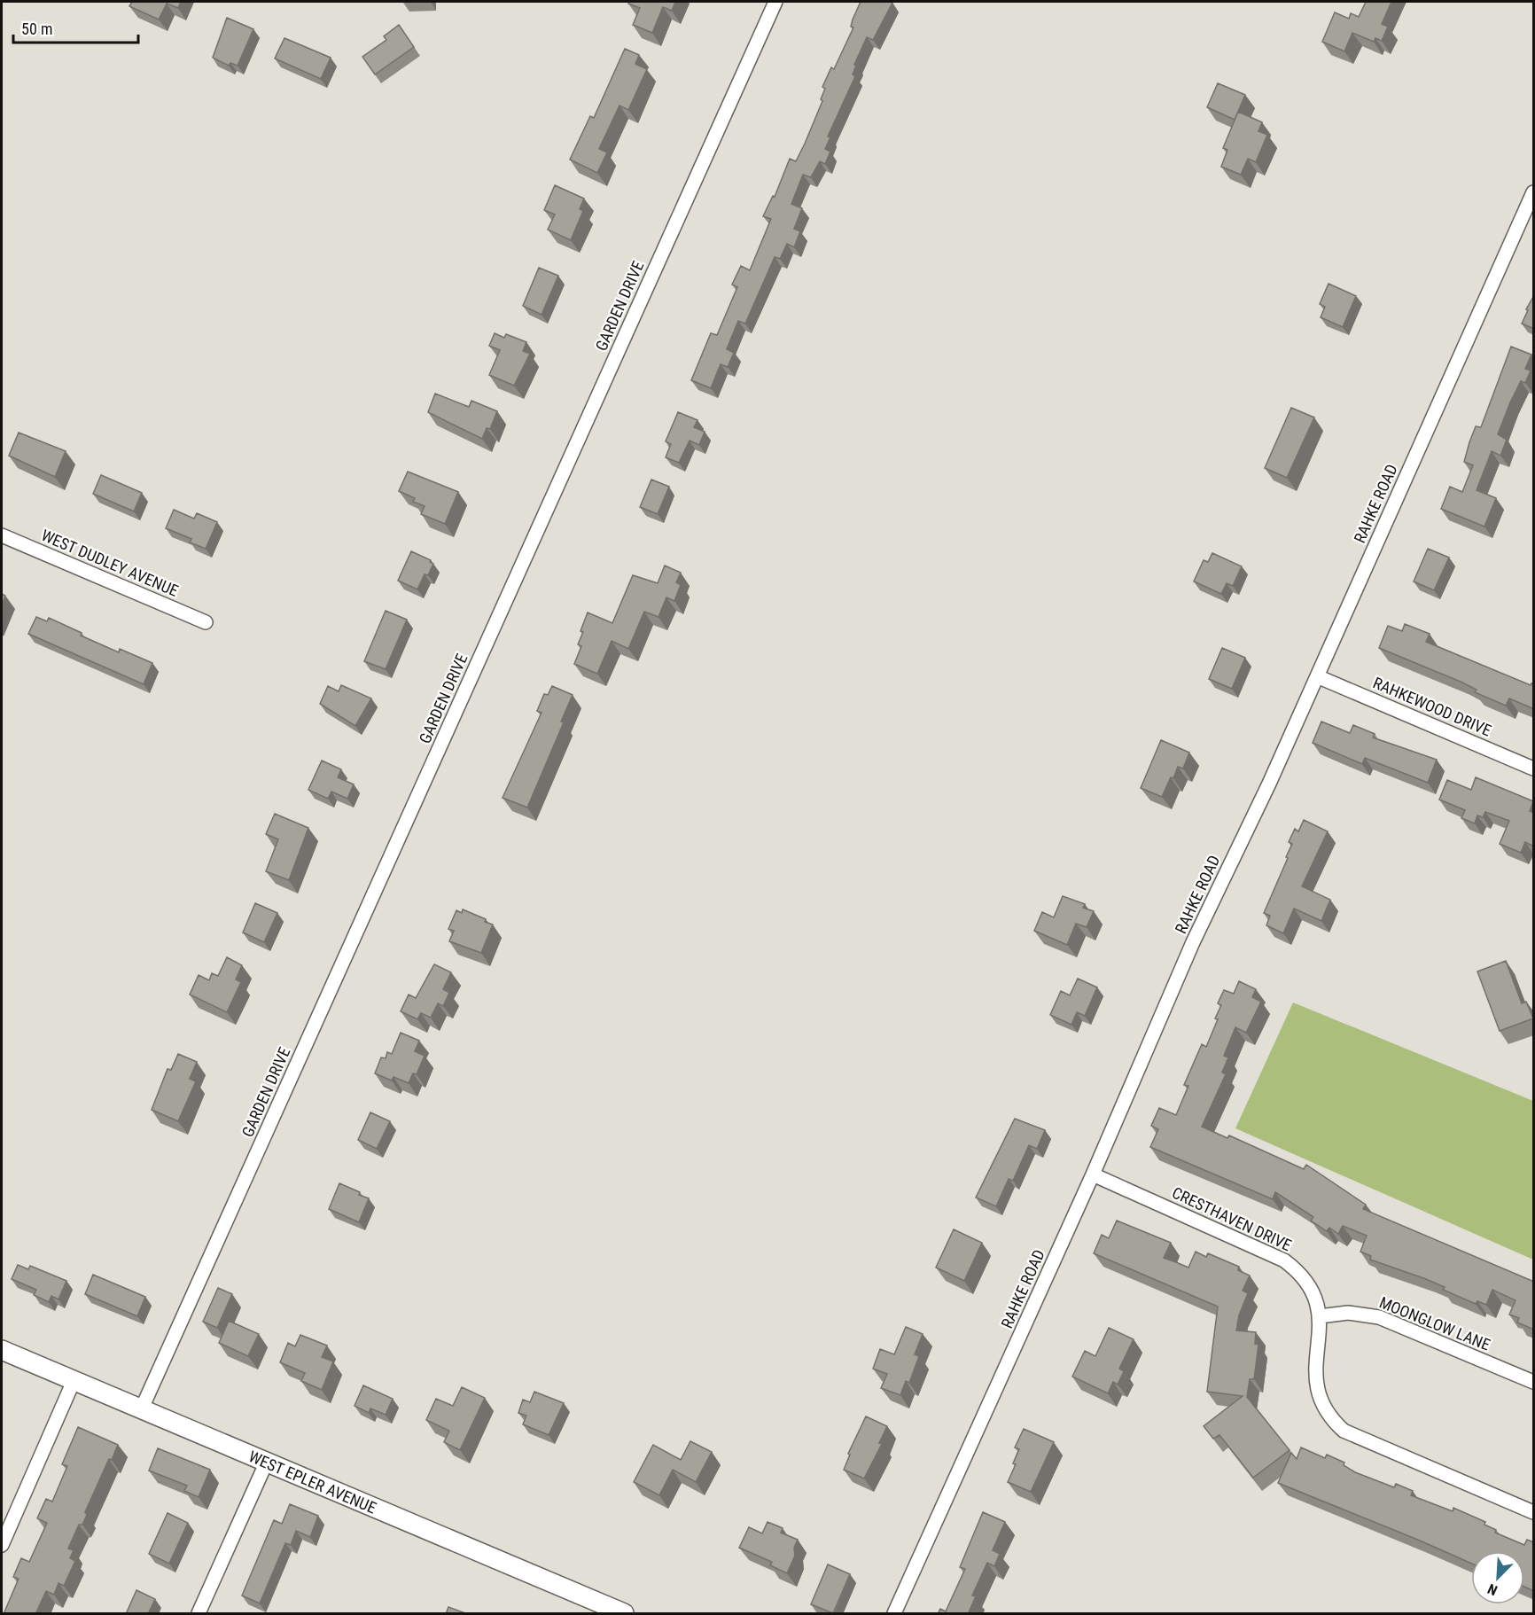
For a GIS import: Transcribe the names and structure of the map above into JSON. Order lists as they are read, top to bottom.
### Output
{
  "streets": {
    "street": [
      "GARDEN DRIVE",
      "RAHKE ROAD",
      "WEST DUDLEY AVENUE",
      "RAHKEWOOD DRIVE",
      "CRESTHAVEN DRIVE",
      "MOONGLOW LANE",
      "WEST EPLER AVENUE"
    ]
  },
  "crossings": [
    ["GARDEN DRIVE", "WEST EPLER AVENUE"],
    ["RAHKE ROAD", "RAHKEWOOD DRIVE"],
    ["RAHKE ROAD", "CRESTHAVEN DRIVE"],
    ["CRESTHAVEN DRIVE", "MOONGLOW LANE"]
  ],
  "scale_bar": "50 m",
  "north": "bottom left"
}
